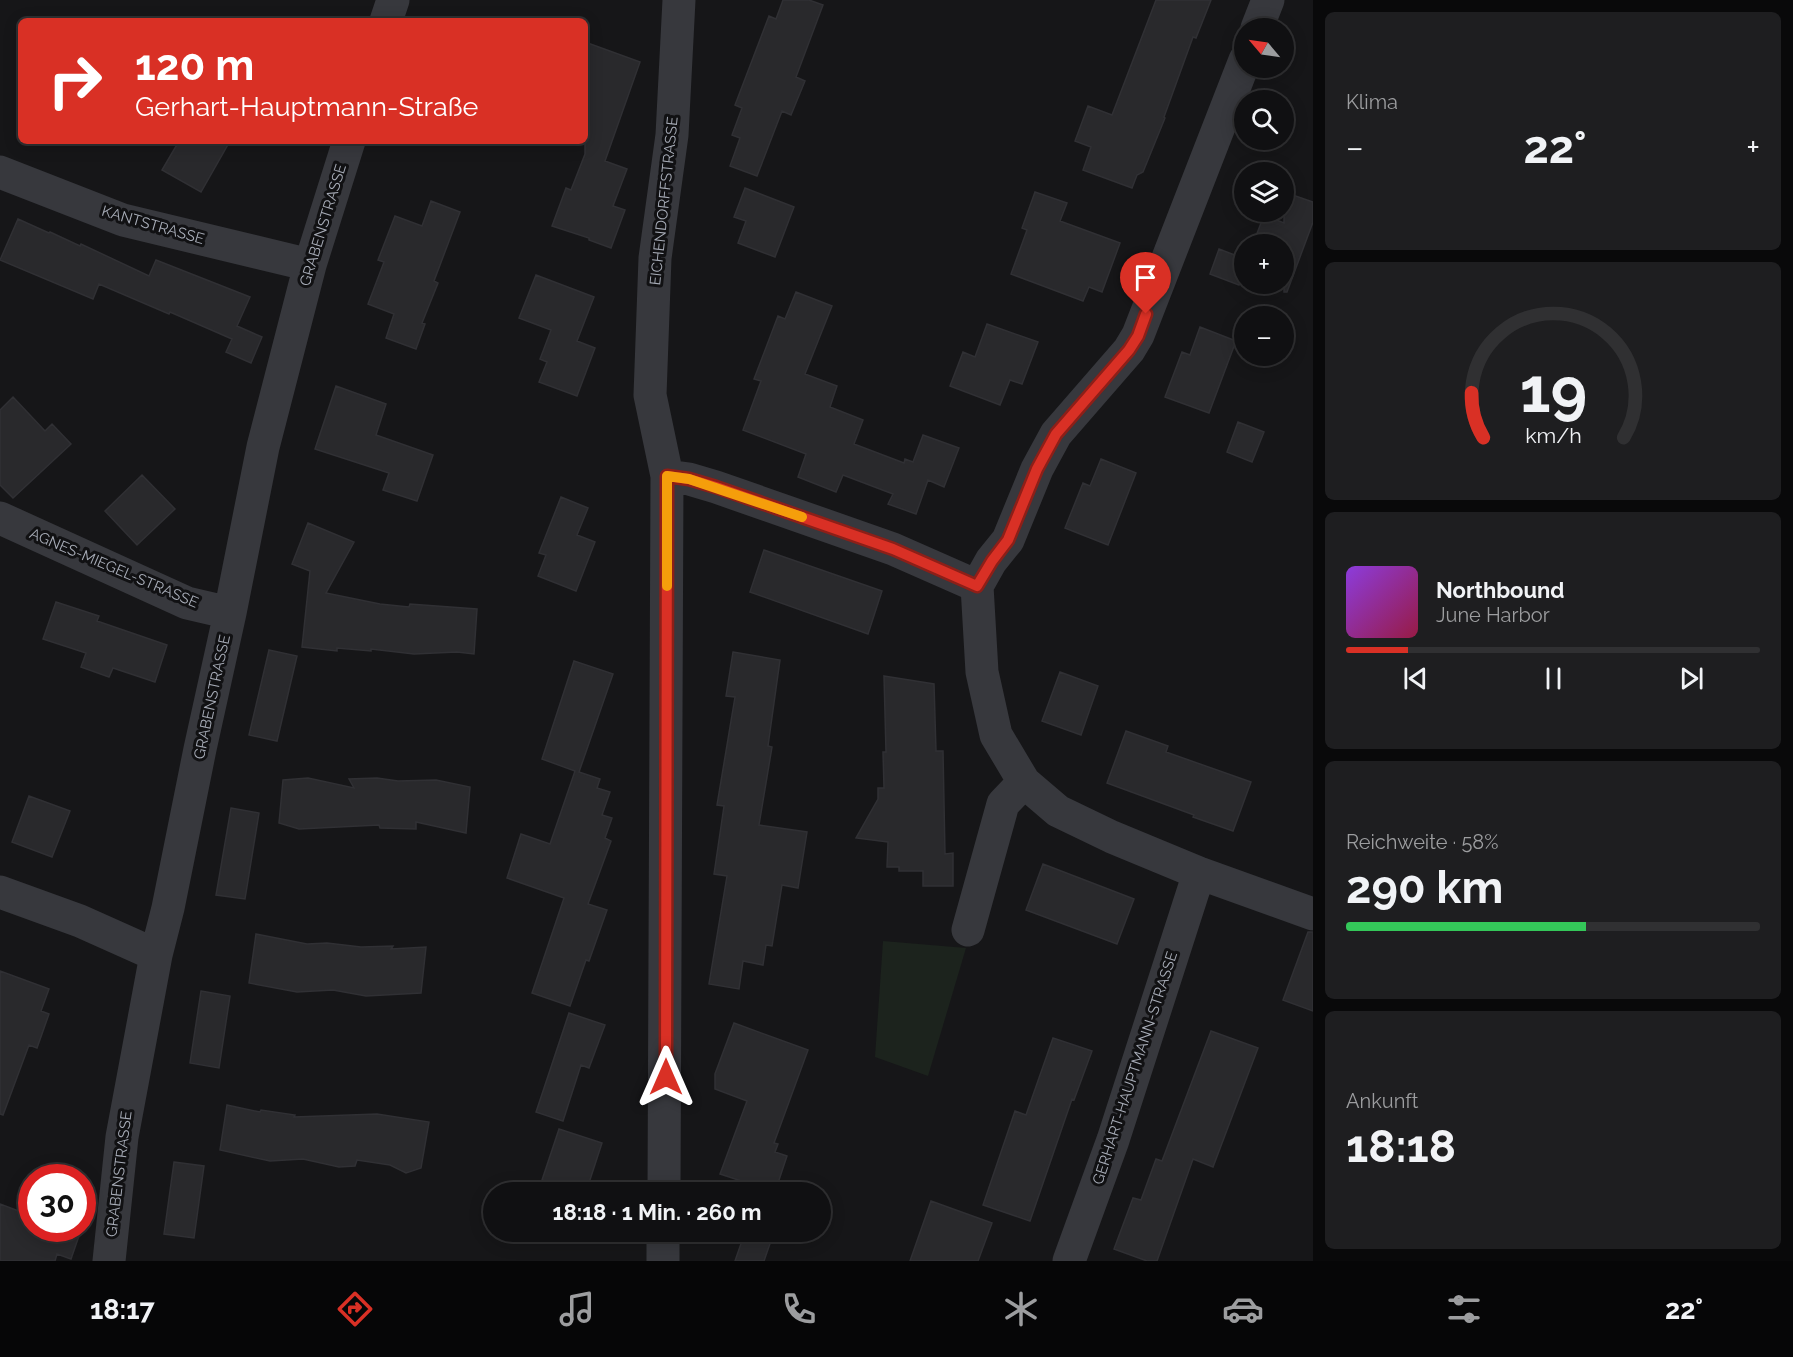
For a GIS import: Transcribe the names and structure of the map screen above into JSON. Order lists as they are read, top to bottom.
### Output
{
  "streets": {
    "street": [
      "EICHENDORFFSTRASSE",
      "KANTSTRASSE",
      "GRABENSTRASSE",
      "AGNES-MIEGEL-STRASSE",
      "GERHART-HAUPTMANN-STRASSE"
    ]
  },
  "crossings": [
    ["KANTSTRASSE", "GRABENSTRASSE"],
    ["GRABENSTRASSE", "AGNES-MIEGEL-STRASSE"]
  ],
  "north": "top left",
  "page": {
    "tile": [
      "Klima",
      ["Reichweite · 58%", "290 km"],
      ["Ankunft", "18:18"]
    ],
    "map_buttons": ["+", "−"],
    "turn": ["120 m", "Gerhart-Hauptmann-Straße"],
    "heat": ["−", "22°", "+"],
    "song": ["Northbound", "June Harbor"],
    "limit": "30",
    "trip": "18:18 · 1 Min. · 260 m",
    "tabs": ["18:17", "22°"],
    "gauge": ["19", "km/h"]
  }
}
